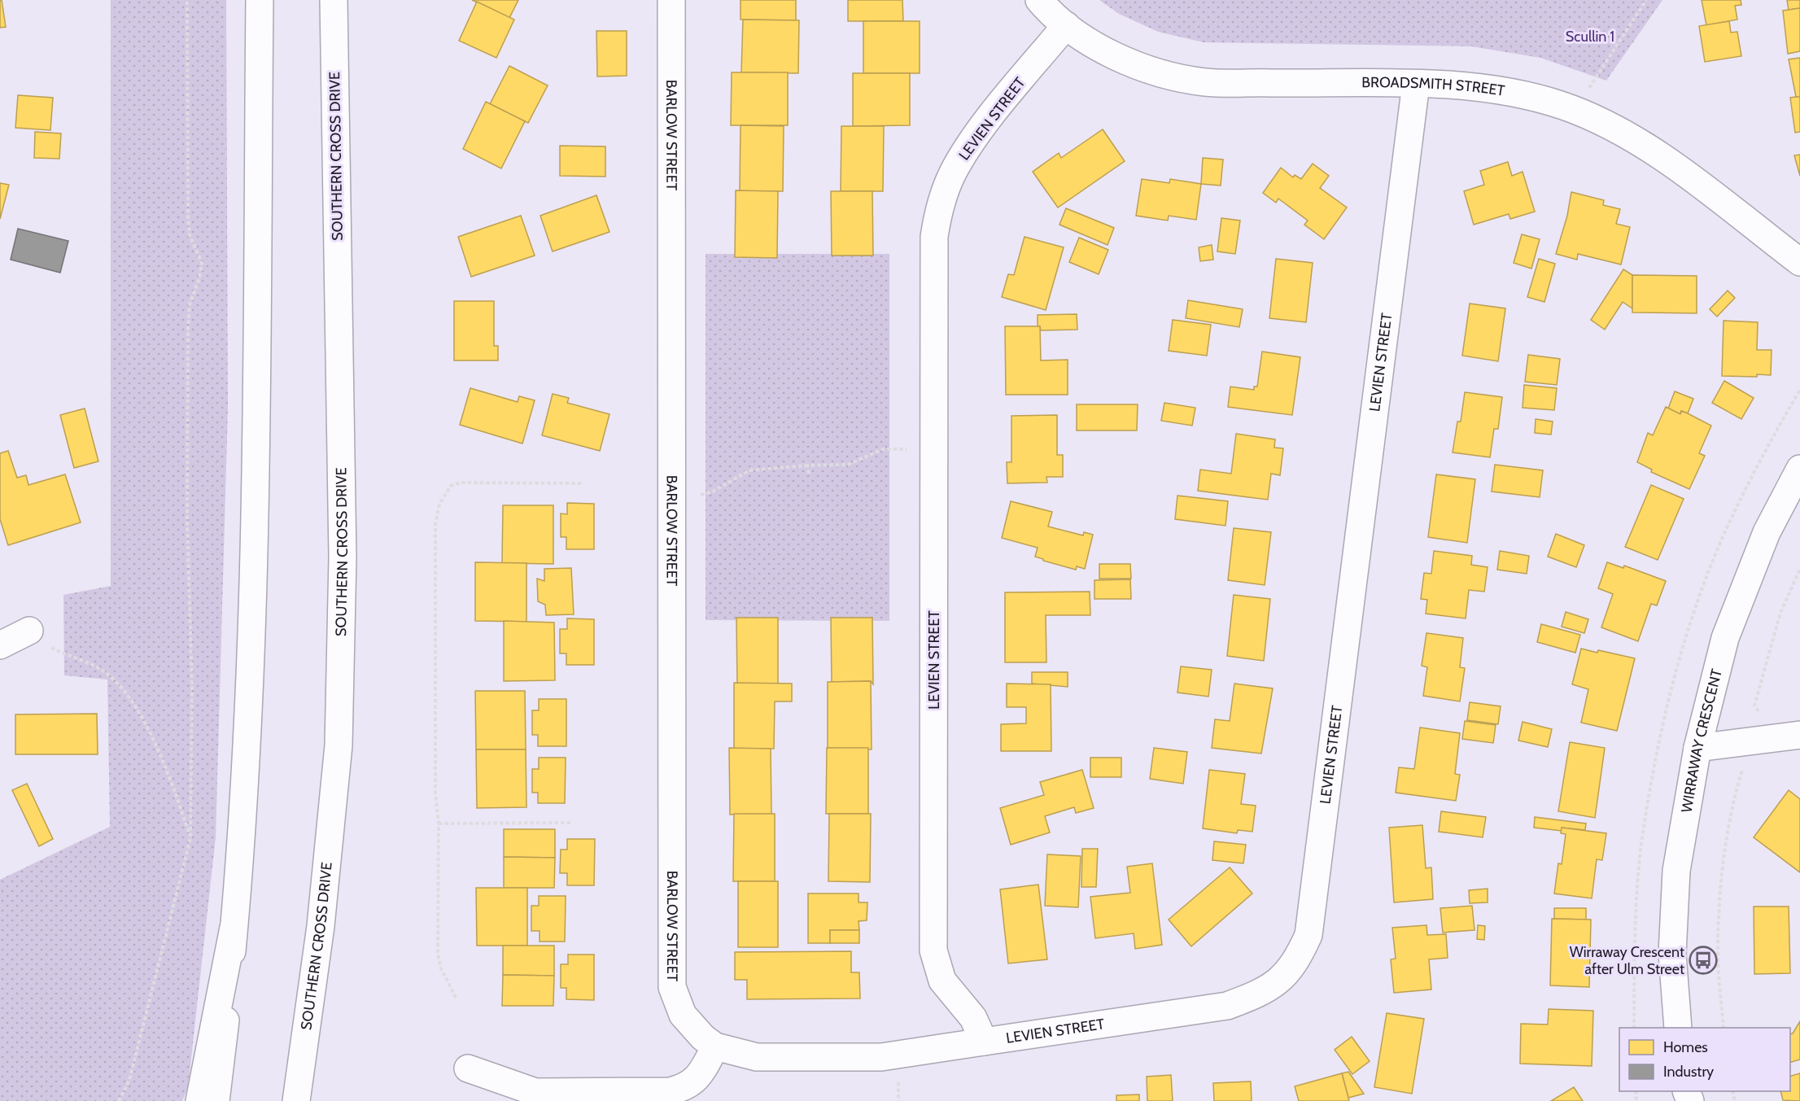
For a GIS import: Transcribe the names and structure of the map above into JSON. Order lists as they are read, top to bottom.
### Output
{
  "streets": {
    "street": [
      "BROADSMITH STREET",
      "LEVIEN STREET",
      "BARLOW STREET",
      "SOUTHERN CROSS DRIVE",
      "WIRRAWAY CRESCENT"
    ]
  },
  "crossings": [
    ["BROADSMITH STREET", "LEVIEN STREET"],
    ["LEVIEN STREET", "BARLOW STREET"]
  ],
  "parks": ["Scullin 1"],
  "places": {
    "bus stop": ["Wirraway Crescent after Ulm Street"]
  },
  "legend": ["Homes", "Industry"]
}
